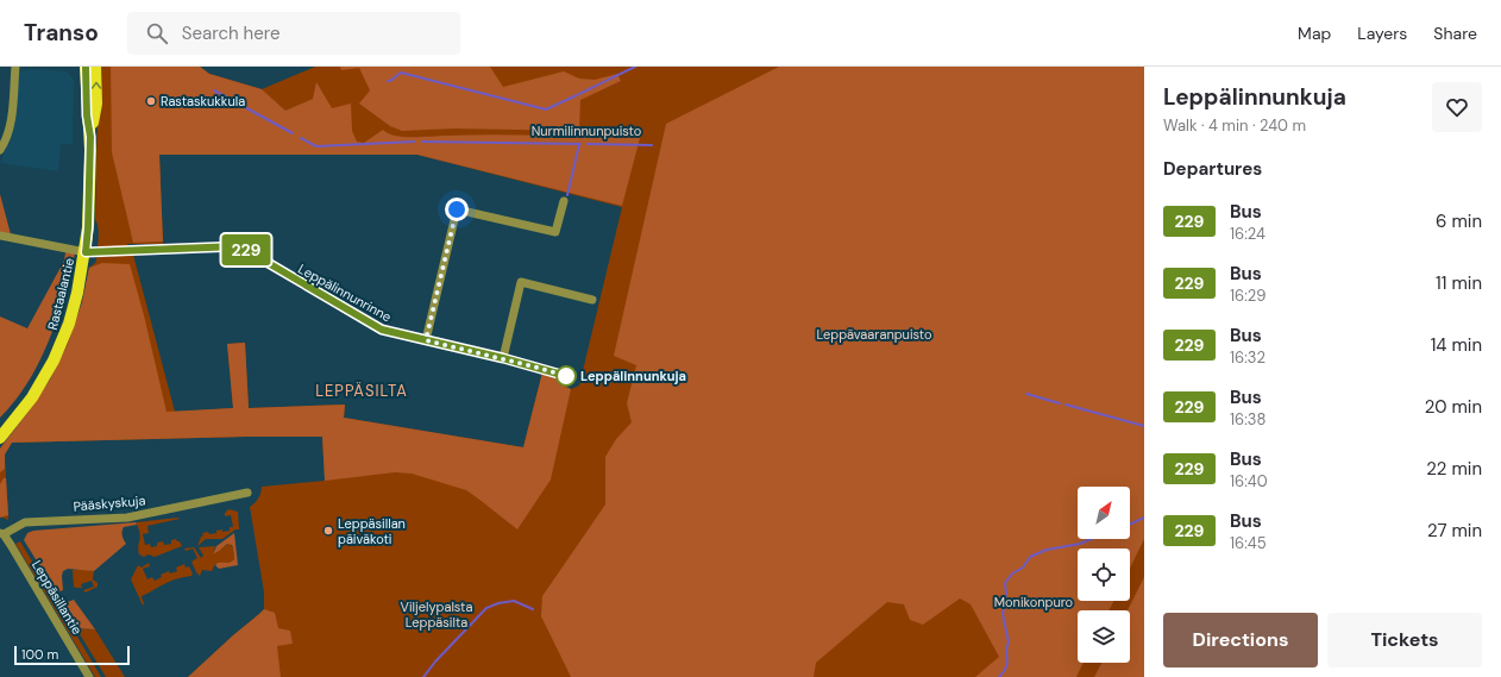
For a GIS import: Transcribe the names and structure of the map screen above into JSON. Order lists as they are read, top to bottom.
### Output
{
  "streets": {
    "main road": ["Rastaalantie"],
    "street": ["Leppälinnunrinne", "Pääskyskuja", "Leppäsillantie"]
  },
  "crossings": [
    ["Leppälinnunrinne", "Rastaalantie"],
    ["Pääskyskuja", "Leppäsillantie"]
  ],
  "districts": ["LEPPÄSILTA"],
  "parks": [
    "Nurmilinnunpuisto",
    "Leppävaaranpuisto",
    "Monikonpuro",
    "Viljelypalsta Leppäsilta"
  ],
  "places": ["Rastaskukkula", "Leppälinnunkuja", "Leppäsillan päiväkoti"],
  "lines": ["bus line 229"],
  "scale_bar": "100 m",
  "north": "top right",
  "page": {
    "header": "Transo",
    "search": "Search here",
    "nav": ["Map", "Layers", "Share"],
    "on_map": "229",
    "heading": [
      ["Leppälinnunkuja", "Walk · 4 min · 240 m"],
      "Departures"
    ],
    "list": [
      {
        "mark": "229",
        "name": "Bus",
        "note": "16:24",
        "value": "6 min"
      },
      {
        "mark": "229",
        "name": "Bus",
        "note": "16:29",
        "value": "11 min"
      },
      {
        "mark": "229",
        "name": "Bus",
        "note": "16:32",
        "value": "14 min"
      },
      {
        "mark": "229",
        "name": "Bus",
        "note": "16:38",
        "value": "20 min"
      },
      {
        "mark": "229",
        "name": "Bus",
        "note": "16:40",
        "value": "22 min"
      },
      {
        "mark": "229",
        "name": "Bus",
        "note": "16:45",
        "value": "27 min"
      }
    ],
    "buttons": ["Directions", "Tickets"],
    "scale": "100 m"
  }
}
